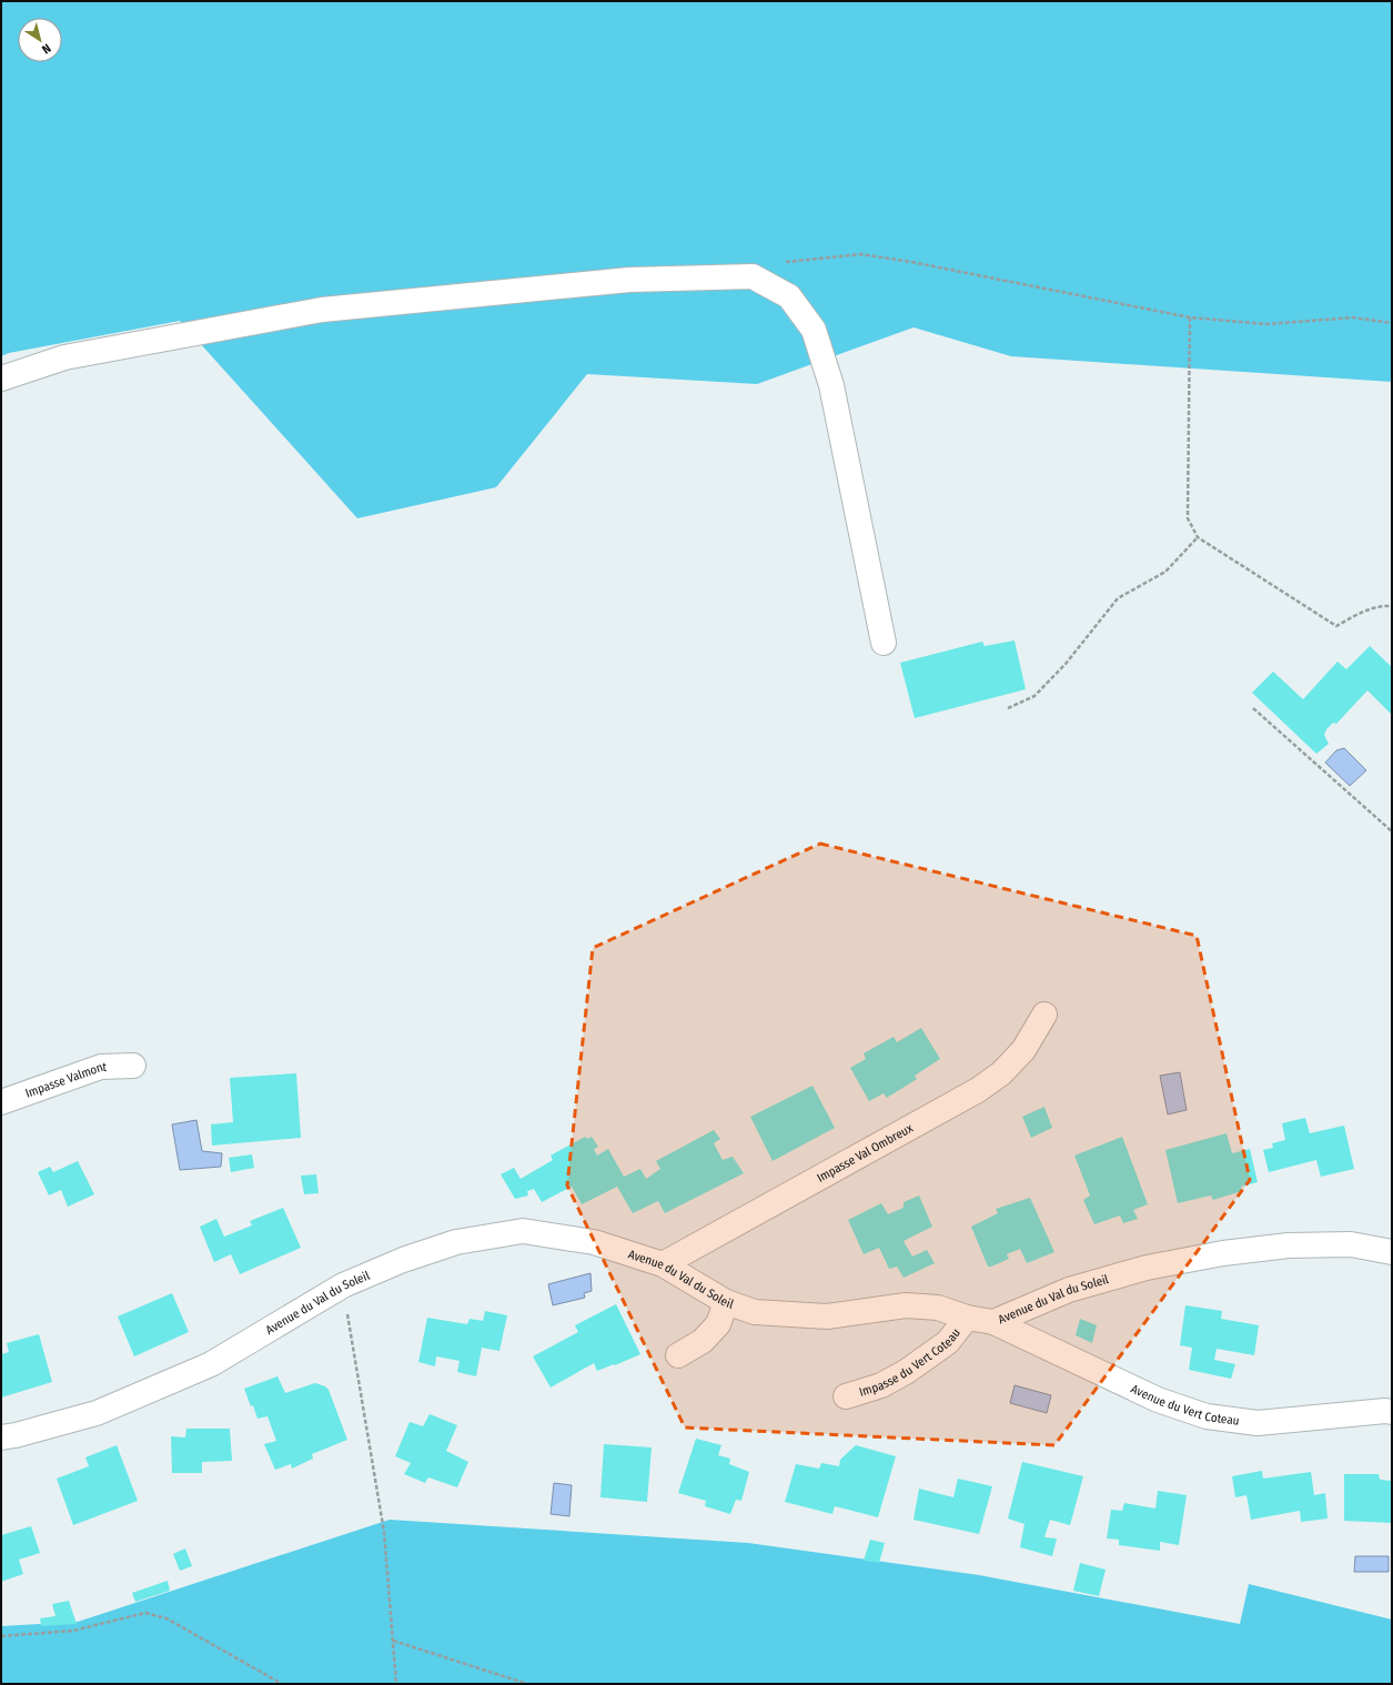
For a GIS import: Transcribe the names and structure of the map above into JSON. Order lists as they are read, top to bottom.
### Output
{
  "streets": {
    "street": [
      "Impasse Valmont",
      "Impasse Val Ombreux",
      "Avenue du Val du Soleil",
      "Impasse du Vert Coteau",
      "Avenue du Vert Coteau"
    ]
  },
  "crossings": [
    ["Impasse Val Ombreux", "Avenue du Val du Soleil"],
    ["Avenue du Val du Soleil", "Impasse du Vert Coteau"],
    ["Avenue du Val du Soleil", "Avenue du Vert Coteau"]
  ],
  "north": "bottom right"
}
